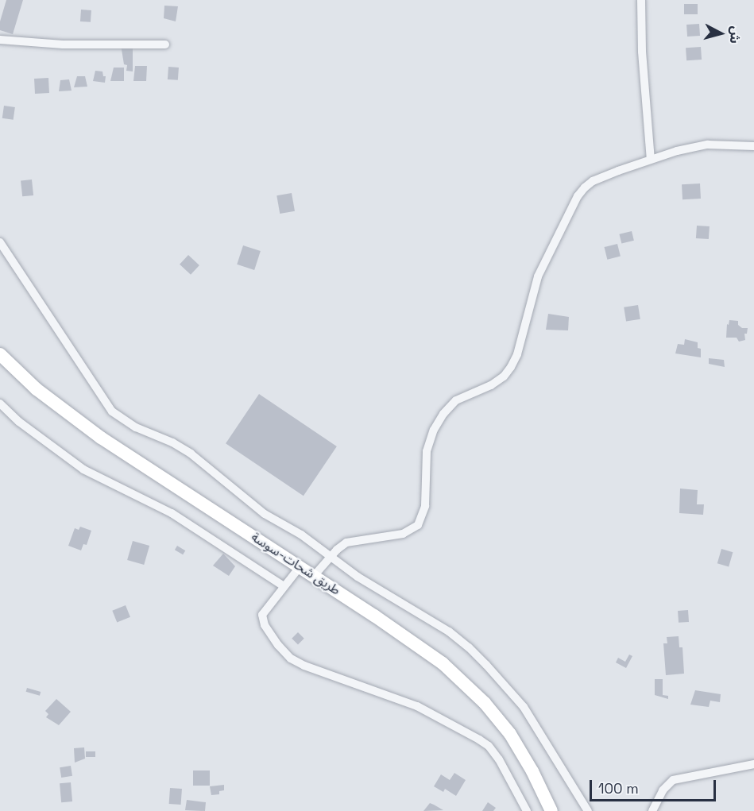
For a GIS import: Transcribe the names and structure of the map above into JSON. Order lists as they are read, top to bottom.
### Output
{
  "streets": {
    "main road": ["طريق شحات-سوسة"]
  },
  "scale_bar": "100 m",
  "north": "right"
}
